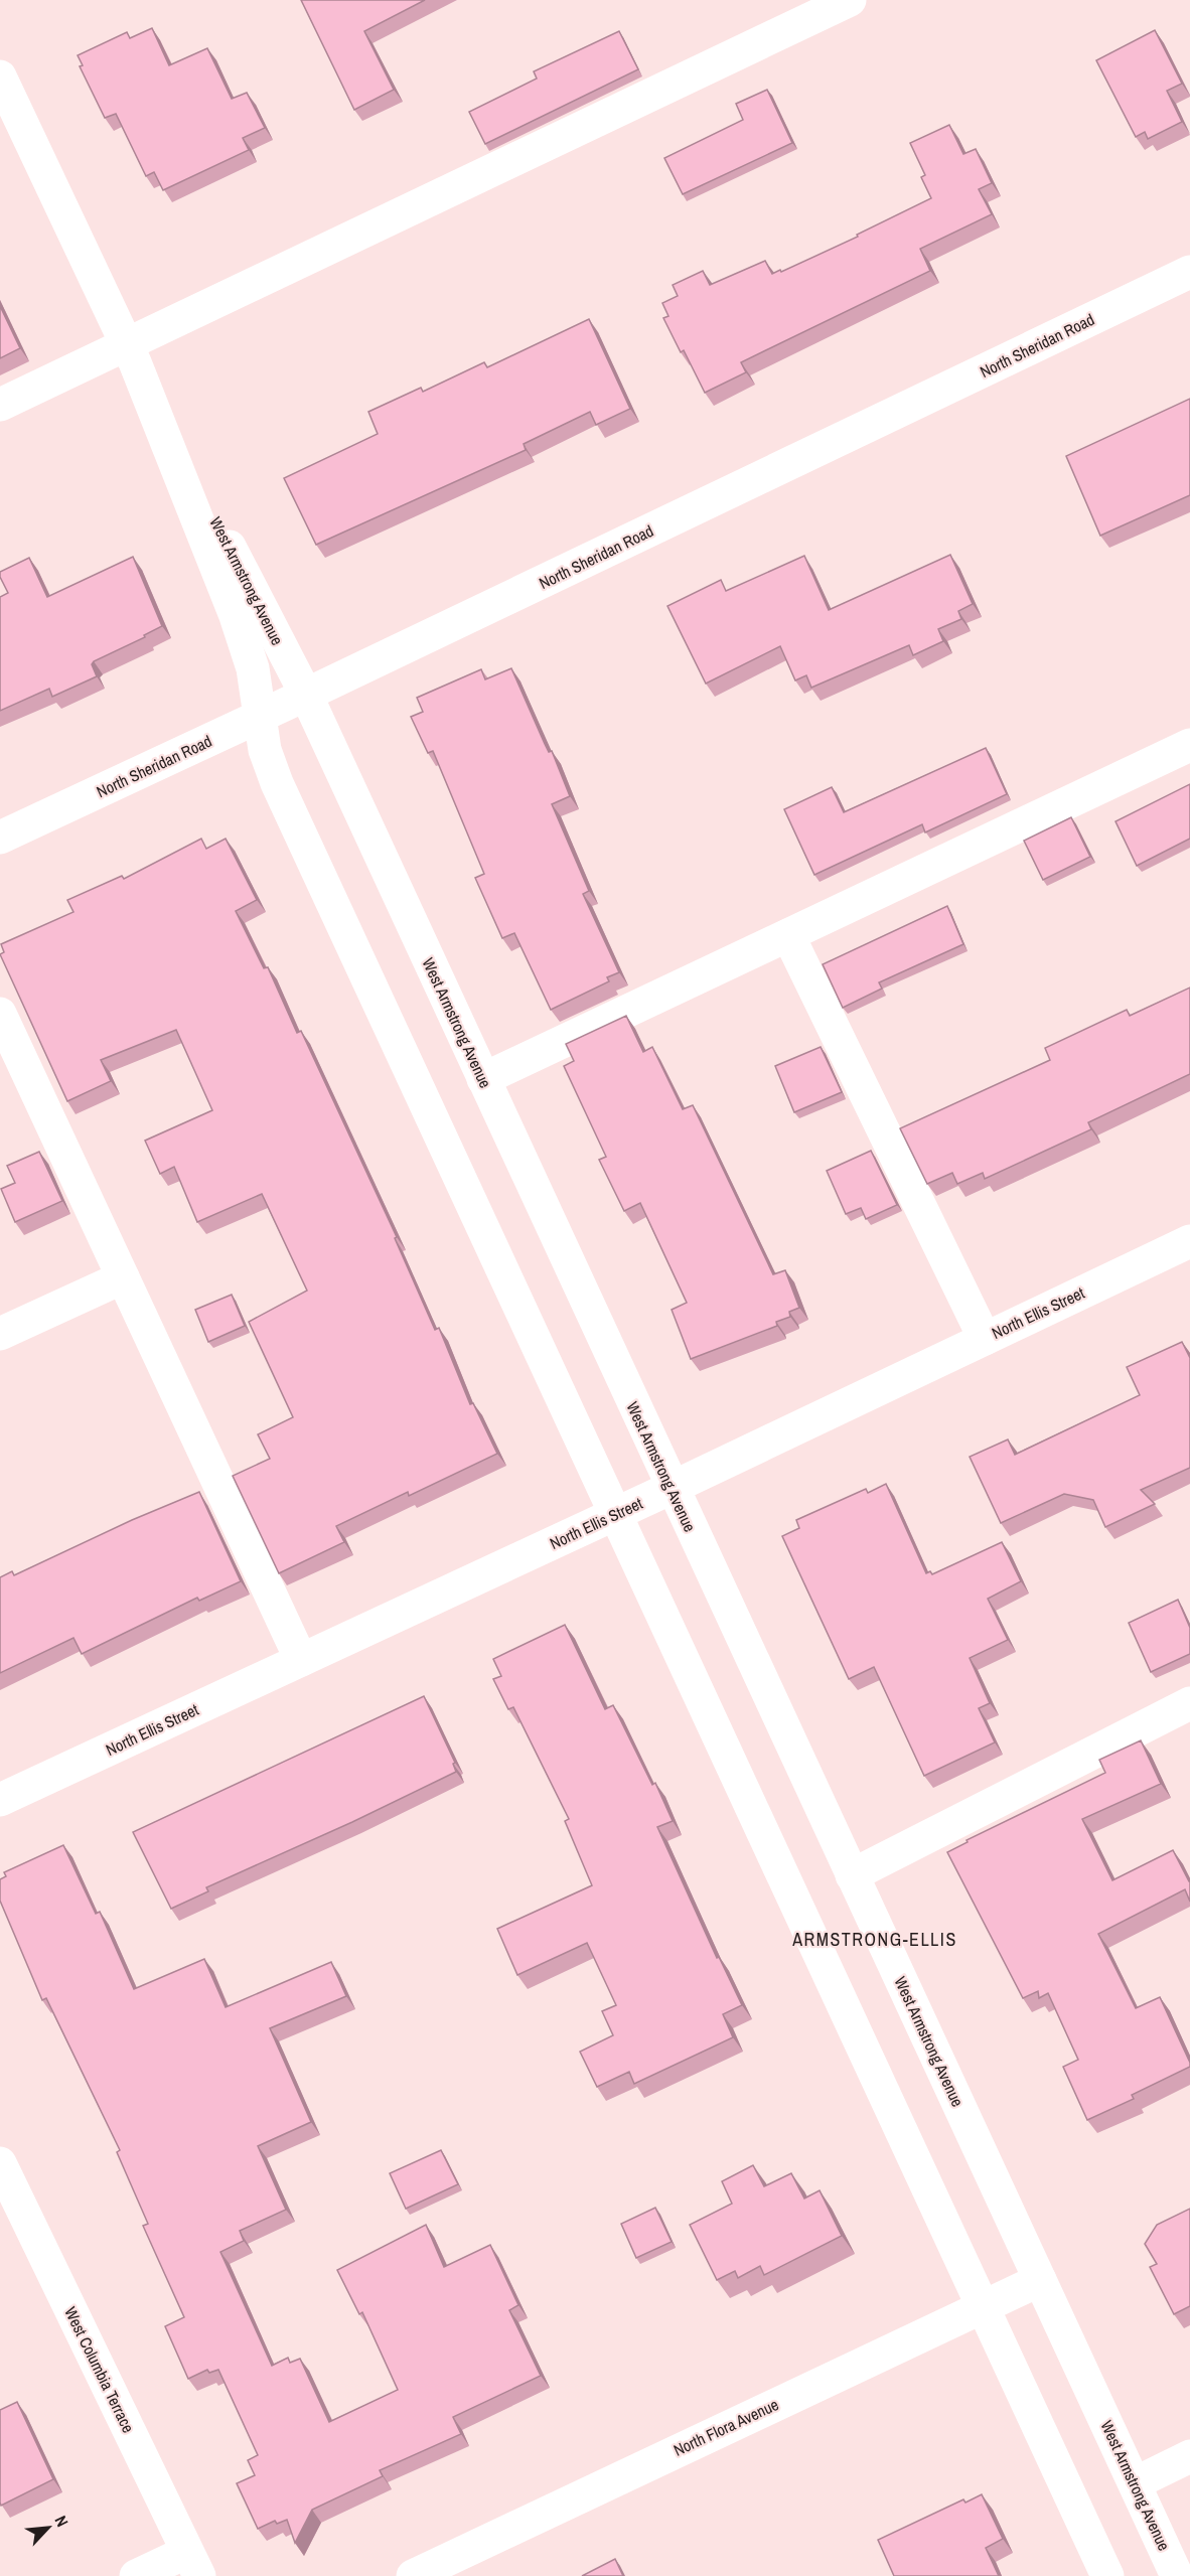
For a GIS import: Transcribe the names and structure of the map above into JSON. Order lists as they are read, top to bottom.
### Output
{
  "streets": {
    "street": [
      "North Sheridan Road",
      "West Armstrong Avenue",
      "North Ellis Street",
      "West Columbia Terrace",
      "North Flora Avenue"
    ]
  },
  "crossings": [
    ["North Sheridan Road", "West Armstrong Avenue"],
    ["West Armstrong Avenue", "North Ellis Street"],
    ["West Armstrong Avenue", "North Flora Avenue"]
  ],
  "districts": ["ARMSTRONG-ELLIS"],
  "north": "top right"
}
